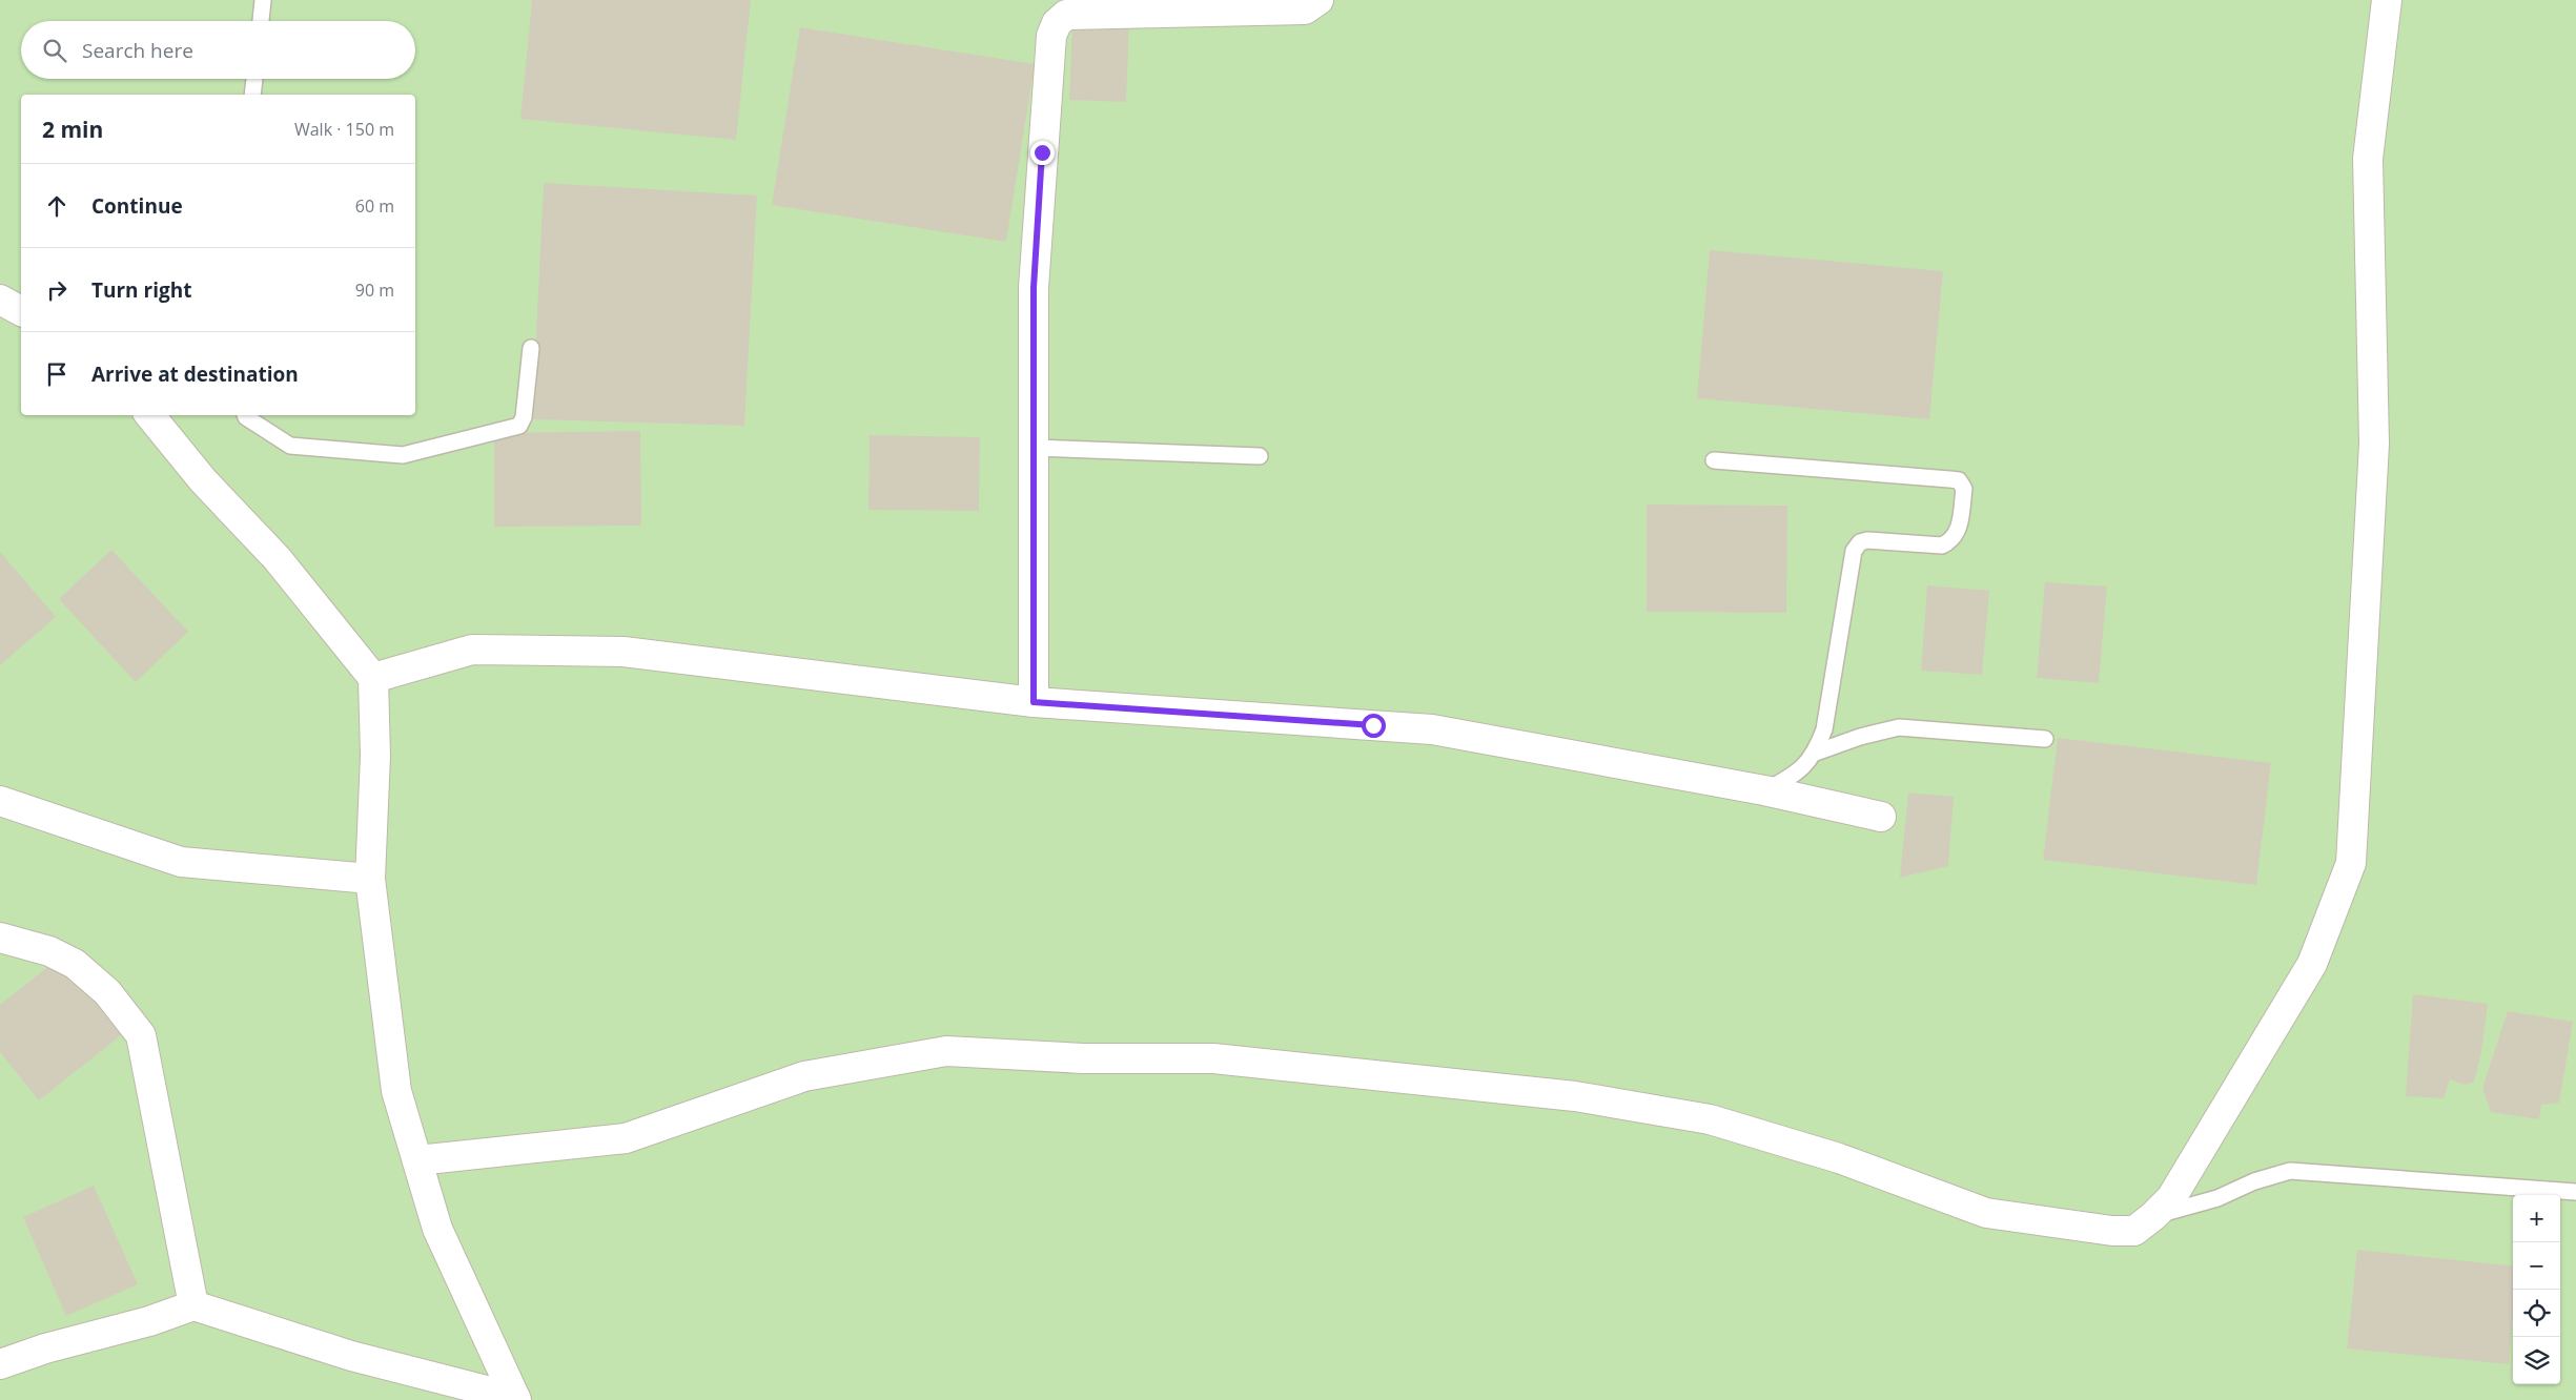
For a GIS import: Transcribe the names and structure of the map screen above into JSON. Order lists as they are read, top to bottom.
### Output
{
  "page": {
    "search": "Search here",
    "heading": ["2 min", "Walk · 150 m"],
    "list": [
      ["Continue", "60 m"],
      ["Turn right", "90 m"],
      "Arrive at destination"
    ],
    "map_buttons": ["+", "−"]
  }
}
